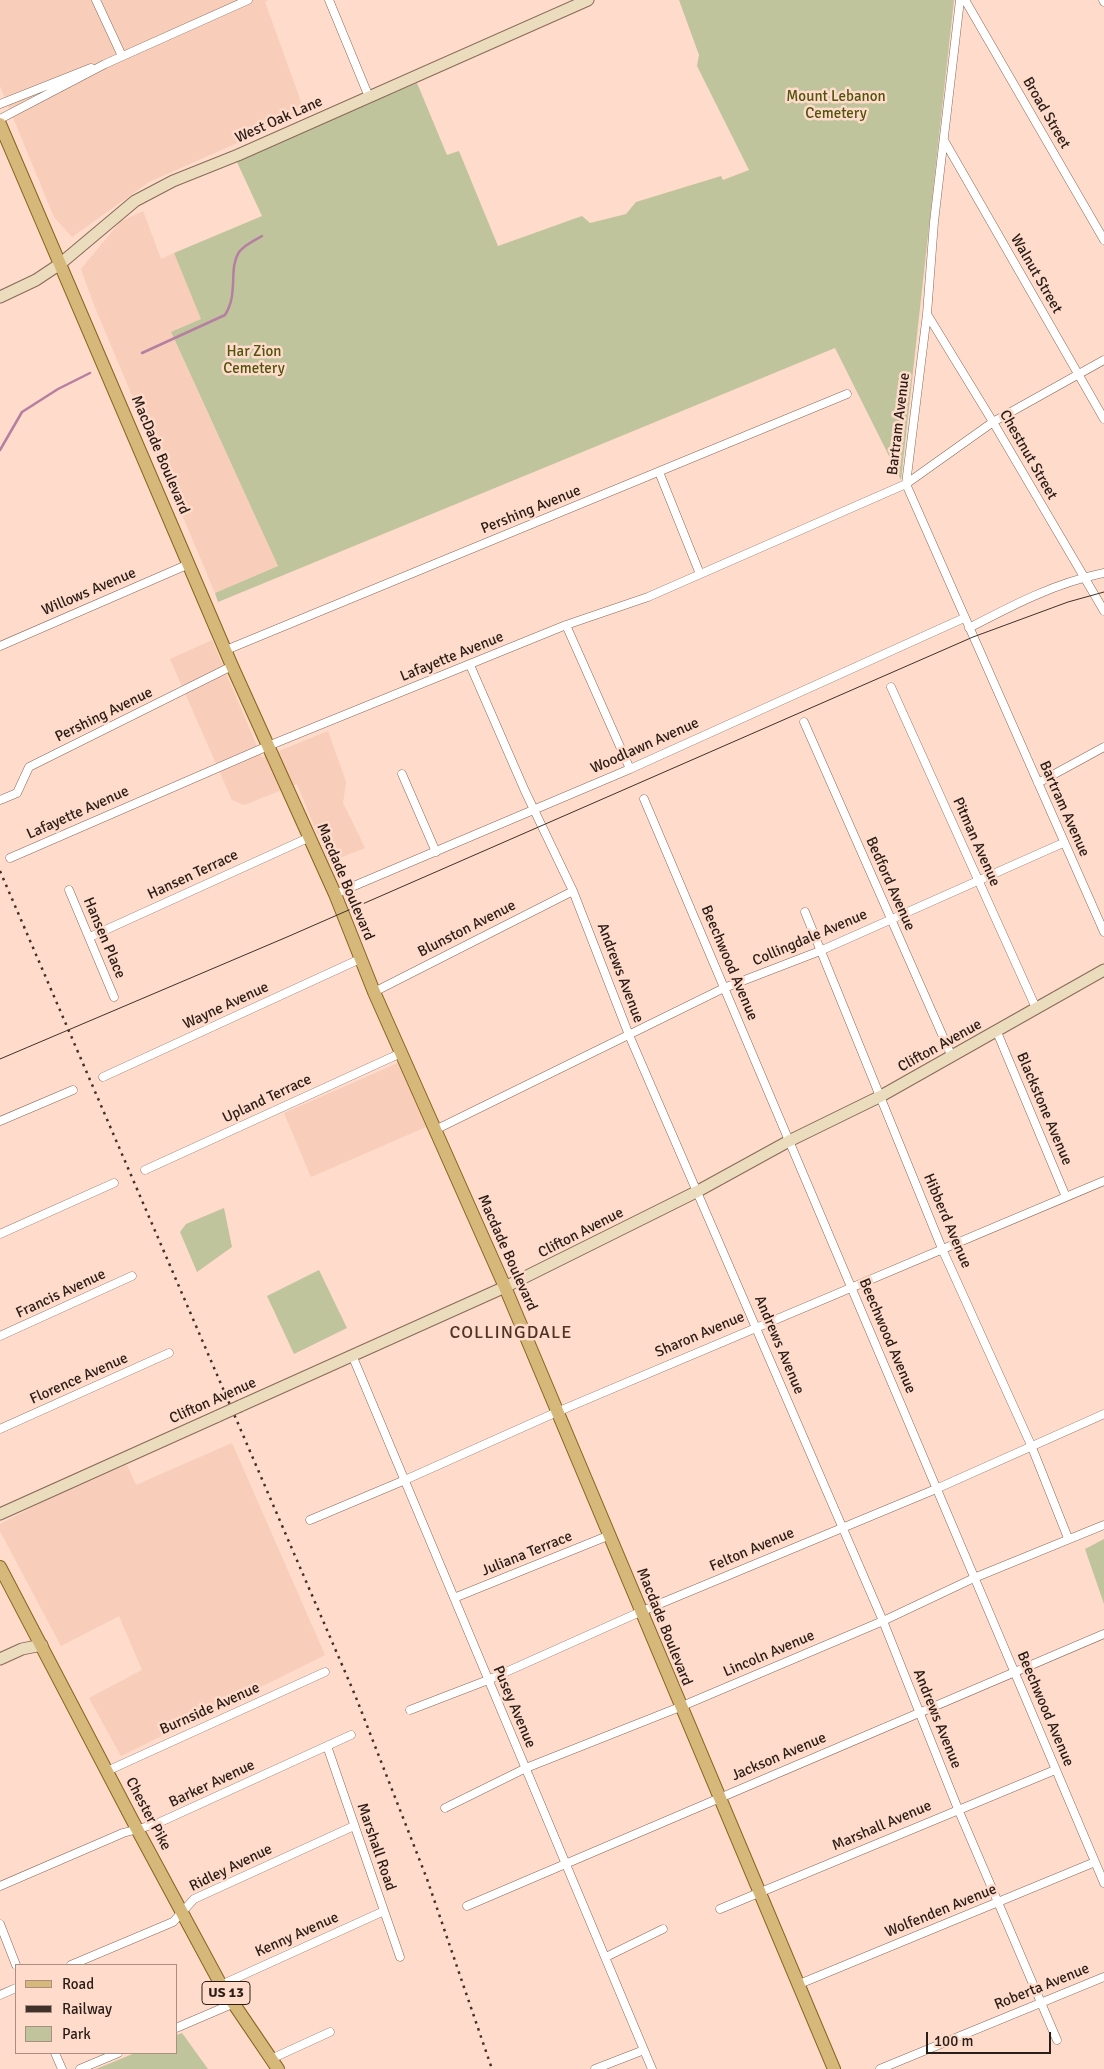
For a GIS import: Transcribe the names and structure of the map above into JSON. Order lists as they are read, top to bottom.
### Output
{
  "streets": {
    "main road": [
      "MacDade Boulevard",
      "Macdade Boulevard",
      "Chester Pike",
      "US 13"
    ],
    "street": [
      "Broad Street",
      "West Oak Lane",
      "Walnut Street",
      "Bartram Avenue",
      "Chestnut Street",
      "Pershing Avenue",
      "Willows Avenue",
      "Lafayette Avenue",
      "Woodlawn Avenue",
      "Pitman Avenue",
      "Hansen Terrace",
      "Bedford Avenue",
      "Blunston Avenue",
      "Hansen Place",
      "Collingdale Avenue",
      "Beechwood Avenue",
      "Andrews Avenue",
      "Wayne Avenue",
      "Clifton Avenue",
      "Upland Terrace",
      "Blackstone Avenue",
      "Hibberd Avenue",
      "Francis Avenue",
      "Sharon Avenue",
      "Florence Avenue",
      "Felton Avenue",
      "Juliana Terrace",
      "Lincoln Avenue",
      "Pusey Avenue",
      "Burnside Avenue",
      "Jackson Avenue",
      "Barker Avenue",
      "Marshall Avenue",
      "Marshall Road",
      "Ridley Avenue",
      "Wolfenden Avenue",
      "Kenny Avenue",
      "Roberta Avenue"
    ]
  },
  "crossings": [
    ["West Oak Lane", "MacDade Boulevard"],
    ["Walnut Street", "Bartram Avenue"],
    ["Walnut Street", "Lafayette Avenue"],
    ["Bartram Avenue", "Chestnut Street"],
    ["Bartram Avenue", "Lafayette Avenue"],
    ["Bartram Avenue", "Woodlawn Avenue"],
    ["Bartram Avenue", "Collingdale Avenue"],
    ["MacDade Boulevard", "Willows Avenue"],
    ["MacDade Boulevard", "Macdade Boulevard"],
    ["Chestnut Street", "Lafayette Avenue"],
    ["Pershing Avenue", "Macdade Boulevard"],
    ["Willows Avenue", "Macdade Boulevard"],
    ["Lafayette Avenue", "Macdade Boulevard"],
    ["Lafayette Avenue", "Andrews Avenue"],
    ["Woodlawn Avenue", "Macdade Boulevard"],
    ["Woodlawn Avenue", "Andrews Avenue"],
    ["Pitman Avenue", "Collingdale Avenue"],
    ["Pitman Avenue", "Clifton Avenue"],
    ["Hansen Terrace", "Macdade Boulevard"],
    ["Hansen Terrace", "Hansen Place"],
    ["Macdade Boulevard", "Blunston Avenue"],
    ["Macdade Boulevard", "Collingdale Avenue"],
    ["Macdade Boulevard", "Wayne Avenue"],
    ["Macdade Boulevard", "Clifton Avenue"],
    ["Macdade Boulevard", "Upland Terrace"],
    ["Macdade Boulevard", "Sharon Avenue"],
    ["Macdade Boulevard", "Felton Avenue"],
    ["Macdade Boulevard", "Juliana Terrace"],
    ["Macdade Boulevard", "Lincoln Avenue"],
    ["Macdade Boulevard", "Jackson Avenue"],
    ["Macdade Boulevard", "Marshall Avenue"],
    ["Macdade Boulevard", "Wolfenden Avenue"],
    ["Bedford Avenue", "Collingdale Avenue"],
    ["Bedford Avenue", "Clifton Avenue"],
    ["Blunston Avenue", "Andrews Avenue"],
    ["Collingdale Avenue", "Beechwood Avenue"],
    ["Collingdale Avenue", "Andrews Avenue"],
    ["Collingdale Avenue", "Hibberd Avenue"],
    ["Beechwood Avenue", "Clifton Avenue"],
    ["Beechwood Avenue", "Sharon Avenue"],
    ["Beechwood Avenue", "Felton Avenue"],
    ["Beechwood Avenue", "Lincoln Avenue"],
    ["Beechwood Avenue", "Jackson Avenue"],
    ["Beechwood Avenue", "Marshall Avenue"],
    ["Beechwood Avenue", "Wolfenden Avenue"],
    ["Andrews Avenue", "Clifton Avenue"],
    ["Andrews Avenue", "Sharon Avenue"],
    ["Andrews Avenue", "Felton Avenue"],
    ["Andrews Avenue", "Lincoln Avenue"],
    ["Andrews Avenue", "Jackson Avenue"],
    ["Andrews Avenue", "Marshall Avenue"],
    ["Andrews Avenue", "Wolfenden Avenue"],
    ["Andrews Avenue", "Roberta Avenue"],
    ["Clifton Avenue", "Blackstone Avenue"],
    ["Clifton Avenue", "Hibberd Avenue"],
    ["Clifton Avenue", "Pusey Avenue"],
    ["Blackstone Avenue", "Sharon Avenue"],
    ["Hibberd Avenue", "Sharon Avenue"],
    ["Hibberd Avenue", "Felton Avenue"],
    ["Hibberd Avenue", "Lincoln Avenue"],
    ["Sharon Avenue", "Pusey Avenue"],
    ["Felton Avenue", "Pusey Avenue"],
    ["Juliana Terrace", "Pusey Avenue"],
    ["Lincoln Avenue", "Pusey Avenue"],
    ["Pusey Avenue", "Jackson Avenue"],
    ["Burnside Avenue", "Chester Pike"],
    ["Barker Avenue", "Chester Pike"],
    ["Barker Avenue", "Marshall Road"],
    ["Chester Pike", "Ridley Avenue"],
    ["Chester Pike", "Kenny Avenue"],
    ["Marshall Road", "Ridley Avenue"],
    ["Marshall Road", "Kenny Avenue"]
  ],
  "districts": ["COLLINGDALE"],
  "parks": ["Mount Lebanon Cemetery", "Har Zion Cemetery"],
  "legend": ["Road", "Railway", "Park"],
  "scale_bar": "100 m"
}
